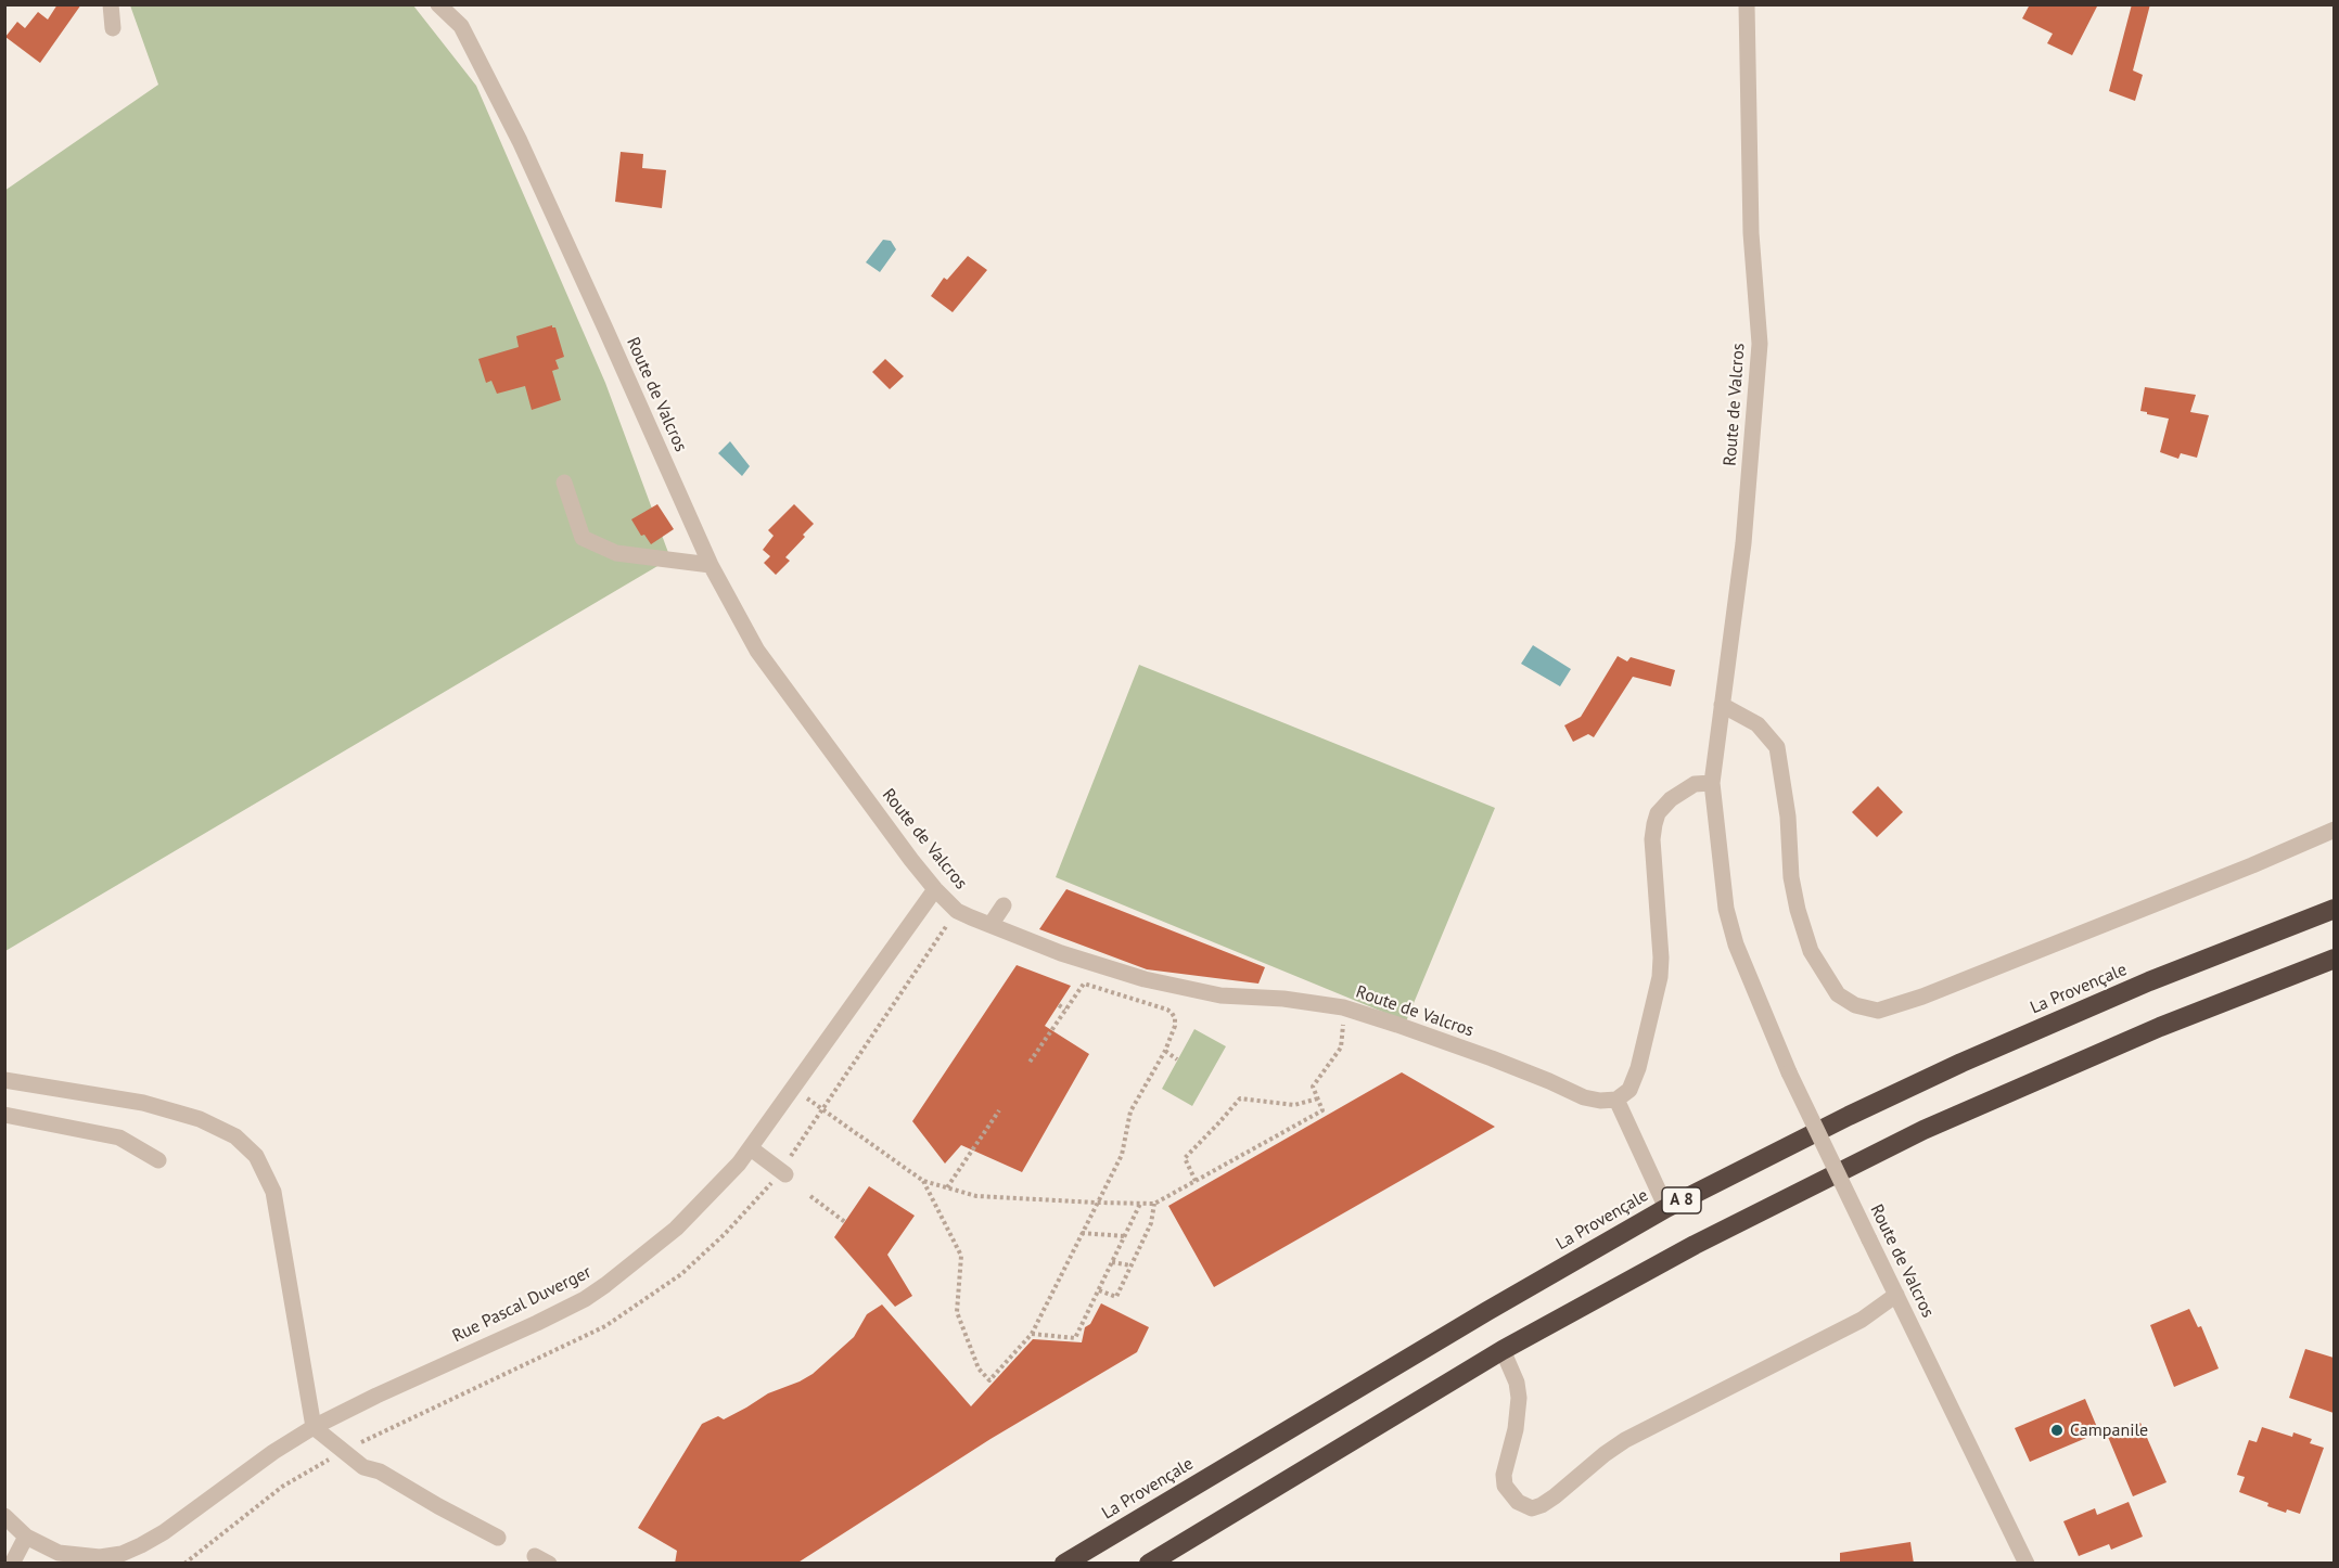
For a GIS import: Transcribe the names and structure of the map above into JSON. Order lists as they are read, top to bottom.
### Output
{
  "streets": {
    "highway": ["La Provençale", "A 8"],
    "street": ["Route de Valcros", "Rue Pascal Duverger"]
  },
  "crossings": [
    ["Route de Valcros", "Rue Pascal Duverger"]
  ],
  "places": ["Campanile"]
}
